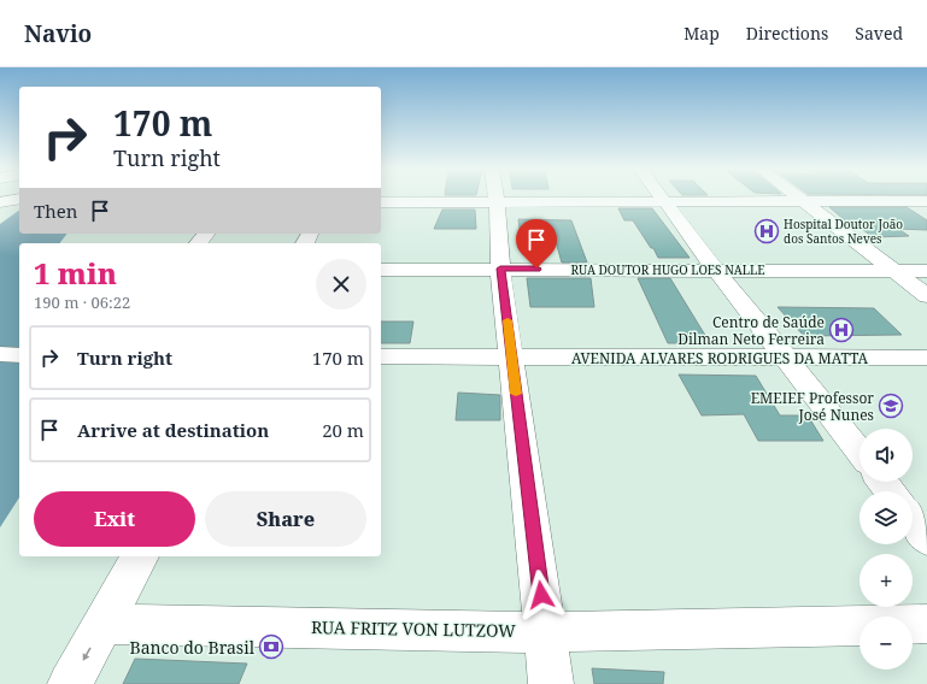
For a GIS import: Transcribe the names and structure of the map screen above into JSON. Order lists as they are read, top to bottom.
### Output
{
  "streets": {
    "street": ["RUA DOUTOR HUGO LOES NALLE", "AVENIDA ALVARES RODRIGUES DA MATTA", "RUA FRITZ VON LUTZOW"]
  },
  "places": {
    "hospital": ["Hospital Doutor João dos Santos Neves", "Centro de Saúde Dilman Neto Ferreira"],
    "school or university": ["EMEIEF Professor José Nunes"],
    "bank": ["Banco do Brasil"]
  },
  "page": {
    "header": "Navio",
    "nav": ["Map", "Directions", "Saved"],
    "turn": ["170 m", "Turn right"],
    "then": "Then",
    "heading": ["1 min", "190 m · 06:22"],
    "list": [
      {
        "name": "Turn right",
        "value": "170 m"
      },
      {
        "name": "Arrive at destination",
        "value": "20 m"
      }
    ],
    "map_buttons": ["+", "−"],
    "buttons": ["Exit", "Share"]
  }
}
